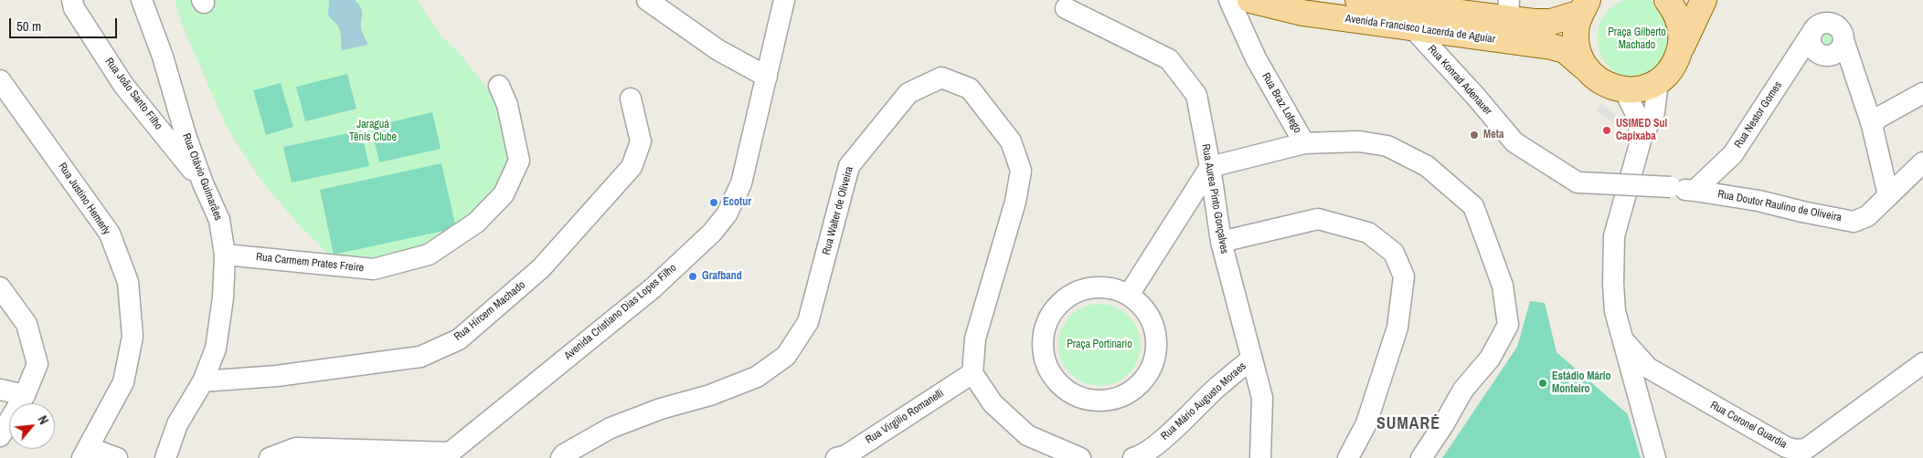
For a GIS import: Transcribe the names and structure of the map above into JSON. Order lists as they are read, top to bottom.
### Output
{
  "streets": {
    "main road": ["Avenida Francisco Lacerda de Aguiar"],
    "street": [
      "Rua Konrad Adenauer",
      "Rua João Santo Filho",
      "Rua Braz Lofego",
      "Rua Nestor Gomes",
      "Rua Otávio Guimarães",
      "Rua Justino Hemerly",
      "Rua Aurea Pinto Gonçalves",
      "Rua Doutor Raulino de Oliveira",
      "Rua Walter de Oliveira",
      "Rua Carmem Prates Freire",
      "Rua Hircem Machado",
      "Avenida Cristiano Dias Lopes Filho",
      "Rua Mário Augusto Moraes",
      "Rua Virgilio Romanelli",
      "Rua Coronel Guardia"
    ]
  },
  "crossings": [
    ["Avenida Francisco Lacerda de Aguiar", "Rua Konrad Adenauer"],
    ["Rua Konrad Adenauer", "Rua Nestor Gomes"],
    ["Rua Konrad Adenauer", "Rua Doutor Raulino de Oliveira"],
    ["Rua João Santo Filho", "Rua Otávio Guimarães"],
    ["Rua Braz Lofego", "Rua Aurea Pinto Gonçalves"],
    ["Rua Nestor Gomes", "Rua Doutor Raulino de Oliveira"],
    ["Rua Otávio Guimarães", "Rua Carmem Prates Freire"],
    ["Rua Otávio Guimarães", "Rua Hircem Machado"],
    ["Rua Aurea Pinto Gonçalves", "Rua Mário Augusto Moraes"],
    ["Rua Walter de Oliveira", "Rua Virgilio Romanelli"]
  ],
  "districts": ["SUMARÉ"],
  "parks": ["Praça Gilberto Machado", "Jaraguá Tênis Clube", "Praça Portinario"],
  "places": [
    "USIMED Sul Capixaba",
    "Meta",
    "Ecotur",
    "Grafband",
    "Estádio Mário Monteiro"
  ],
  "scale_bar": "50 m",
  "north": "top right"
}
